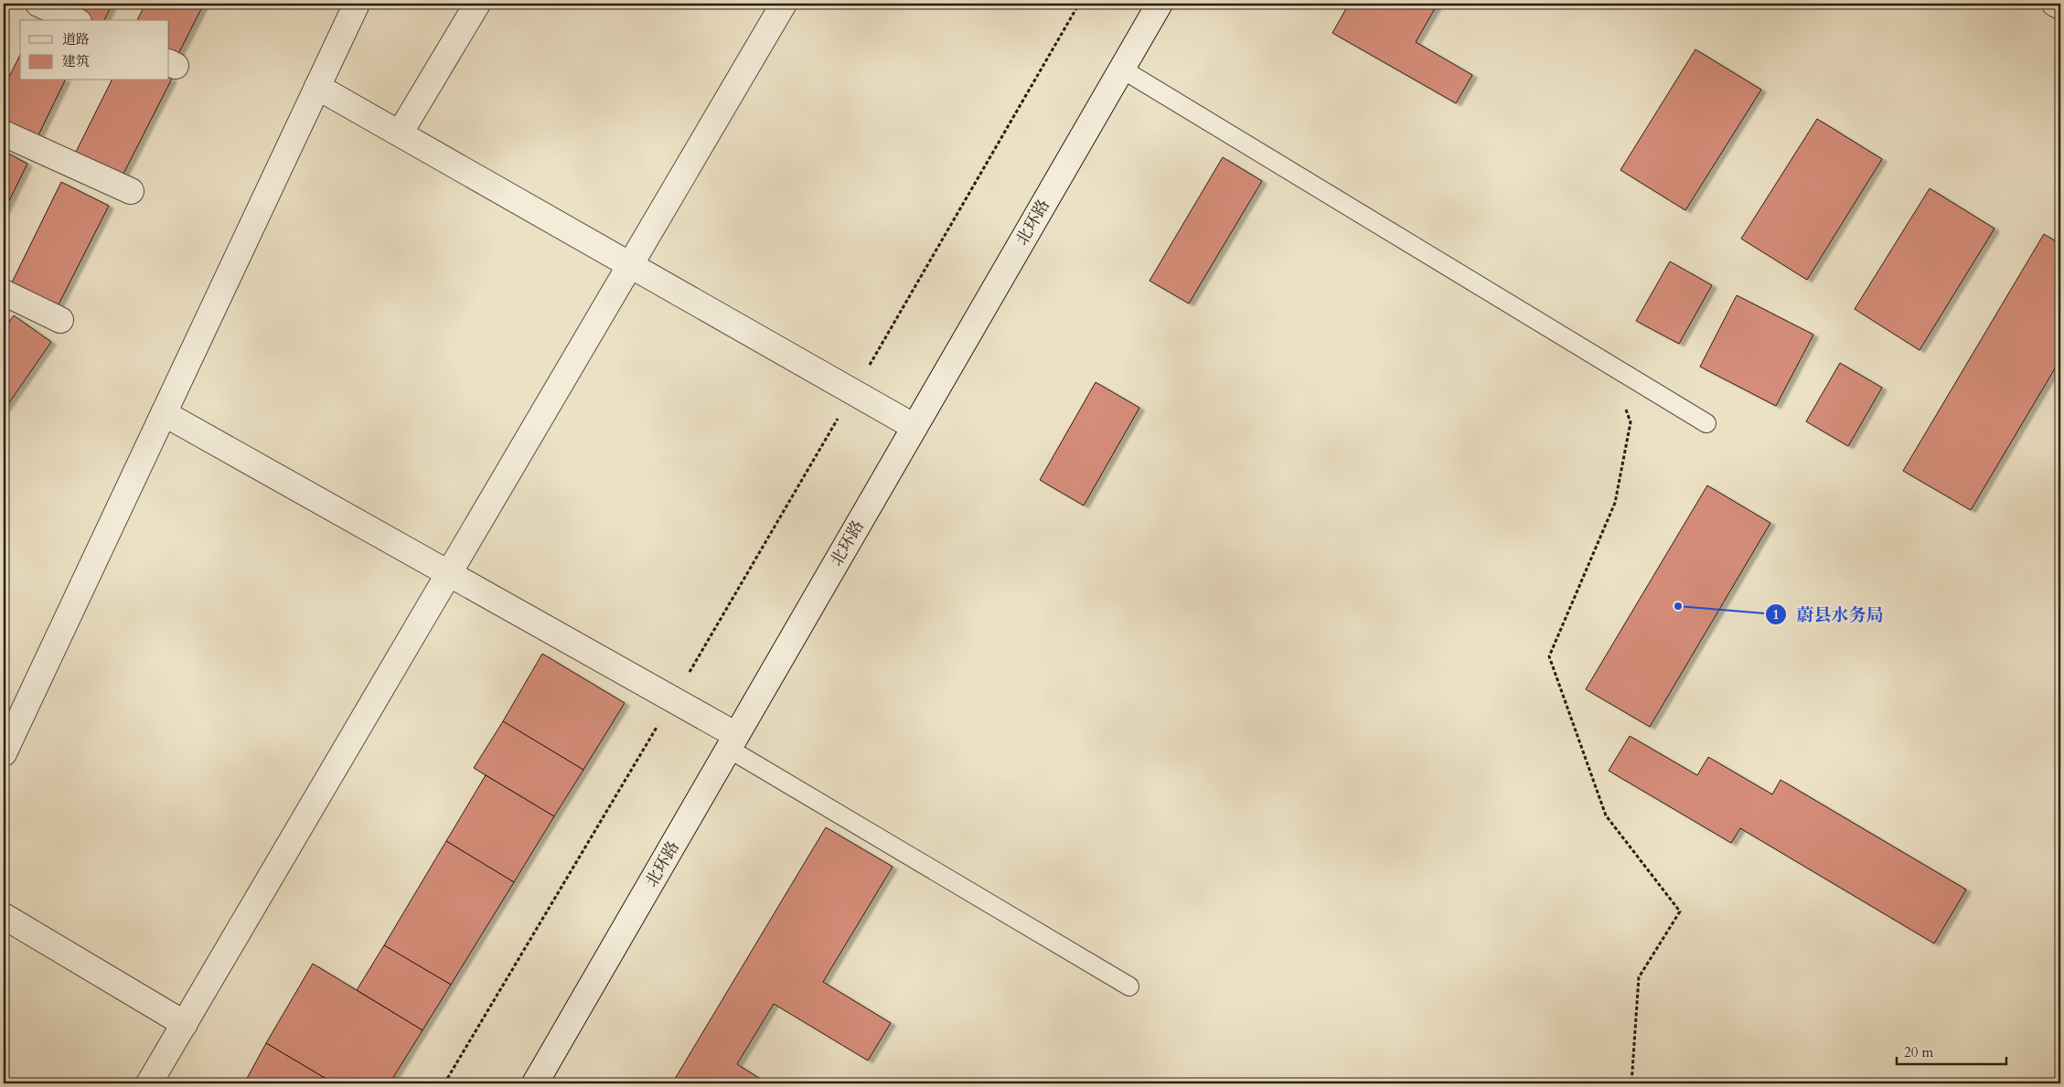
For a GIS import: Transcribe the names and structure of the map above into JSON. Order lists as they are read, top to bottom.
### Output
{
  "streets": {
    "street": ["北环路"]
  },
  "places": ["蔚县水务局"],
  "legend": ["道路", "建筑"],
  "scale_bar": "20 m"
}
